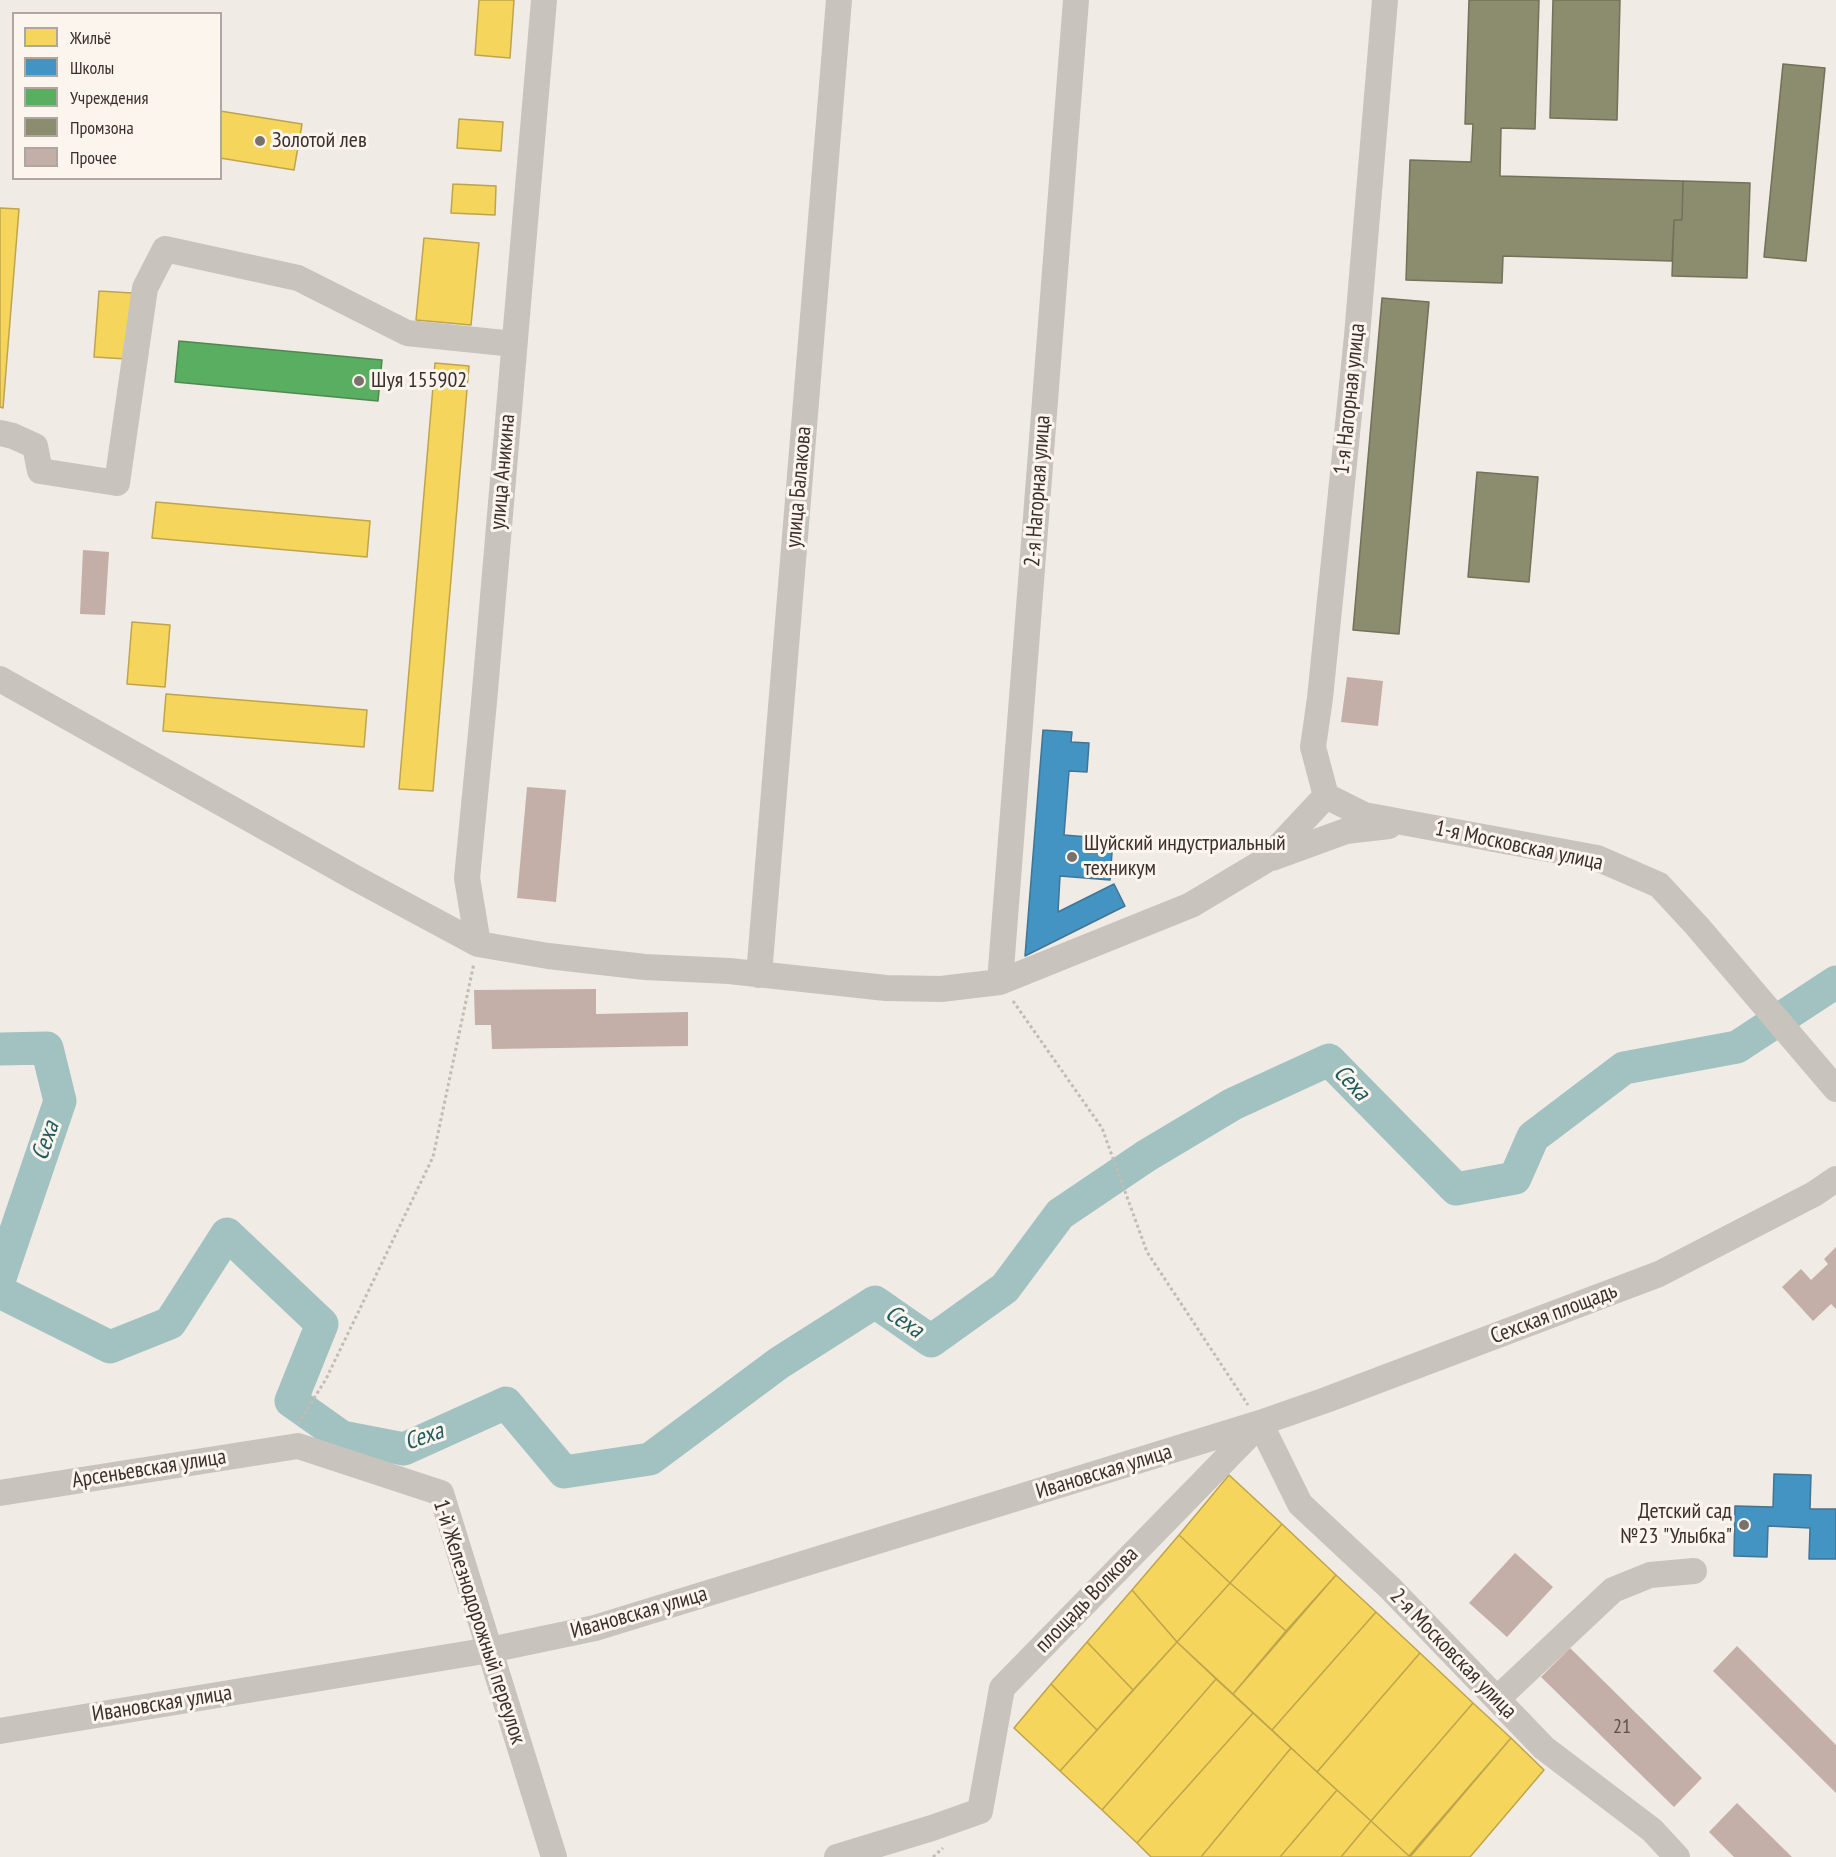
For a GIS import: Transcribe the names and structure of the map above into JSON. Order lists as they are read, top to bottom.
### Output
{
  "streets": {
    "street": [
      "1-я Нагорная улица",
      "улица Аникина",
      "улица Балакова",
      "2-я Нагорная улица",
      "1-я Московская улица",
      "Сехская площадь",
      "Арсеньевская улица",
      "Ивановская улица",
      "площадь Волкова",
      "1-й Железнодорожный переулок",
      "2-я Московская улица"
    ]
  },
  "crossings": [
    ["1-я Нагорная улица", "1-я Московская улица"],
    ["Сехская площадь", "Ивановская улица"],
    ["Сехская площадь", "площадь Волкова"],
    ["Сехская площадь", "2-я Московская улица"],
    ["Арсеньевская улица", "1-й Железнодорожный переулок"],
    ["Ивановская улица", "площадь Волкова"],
    ["Ивановская улица", "1-й Железнодорожный переулок"],
    ["Ивановская улица", "2-я Московская улица"],
    ["площадь Волкова", "2-я Московская улица"]
  ],
  "water": ["Сеха"],
  "places": [
    "Золотой лев",
    "Шуя 155902",
    "Шуйский индустриальный техникум",
    "Детский сад №23 \"Улыбка\""
  ],
  "house_numbers": ["21"],
  "legend": [
    "Жильё",
    "Школы",
    "Учреждения",
    "Промзона",
    "Прочее"
  ]
}
